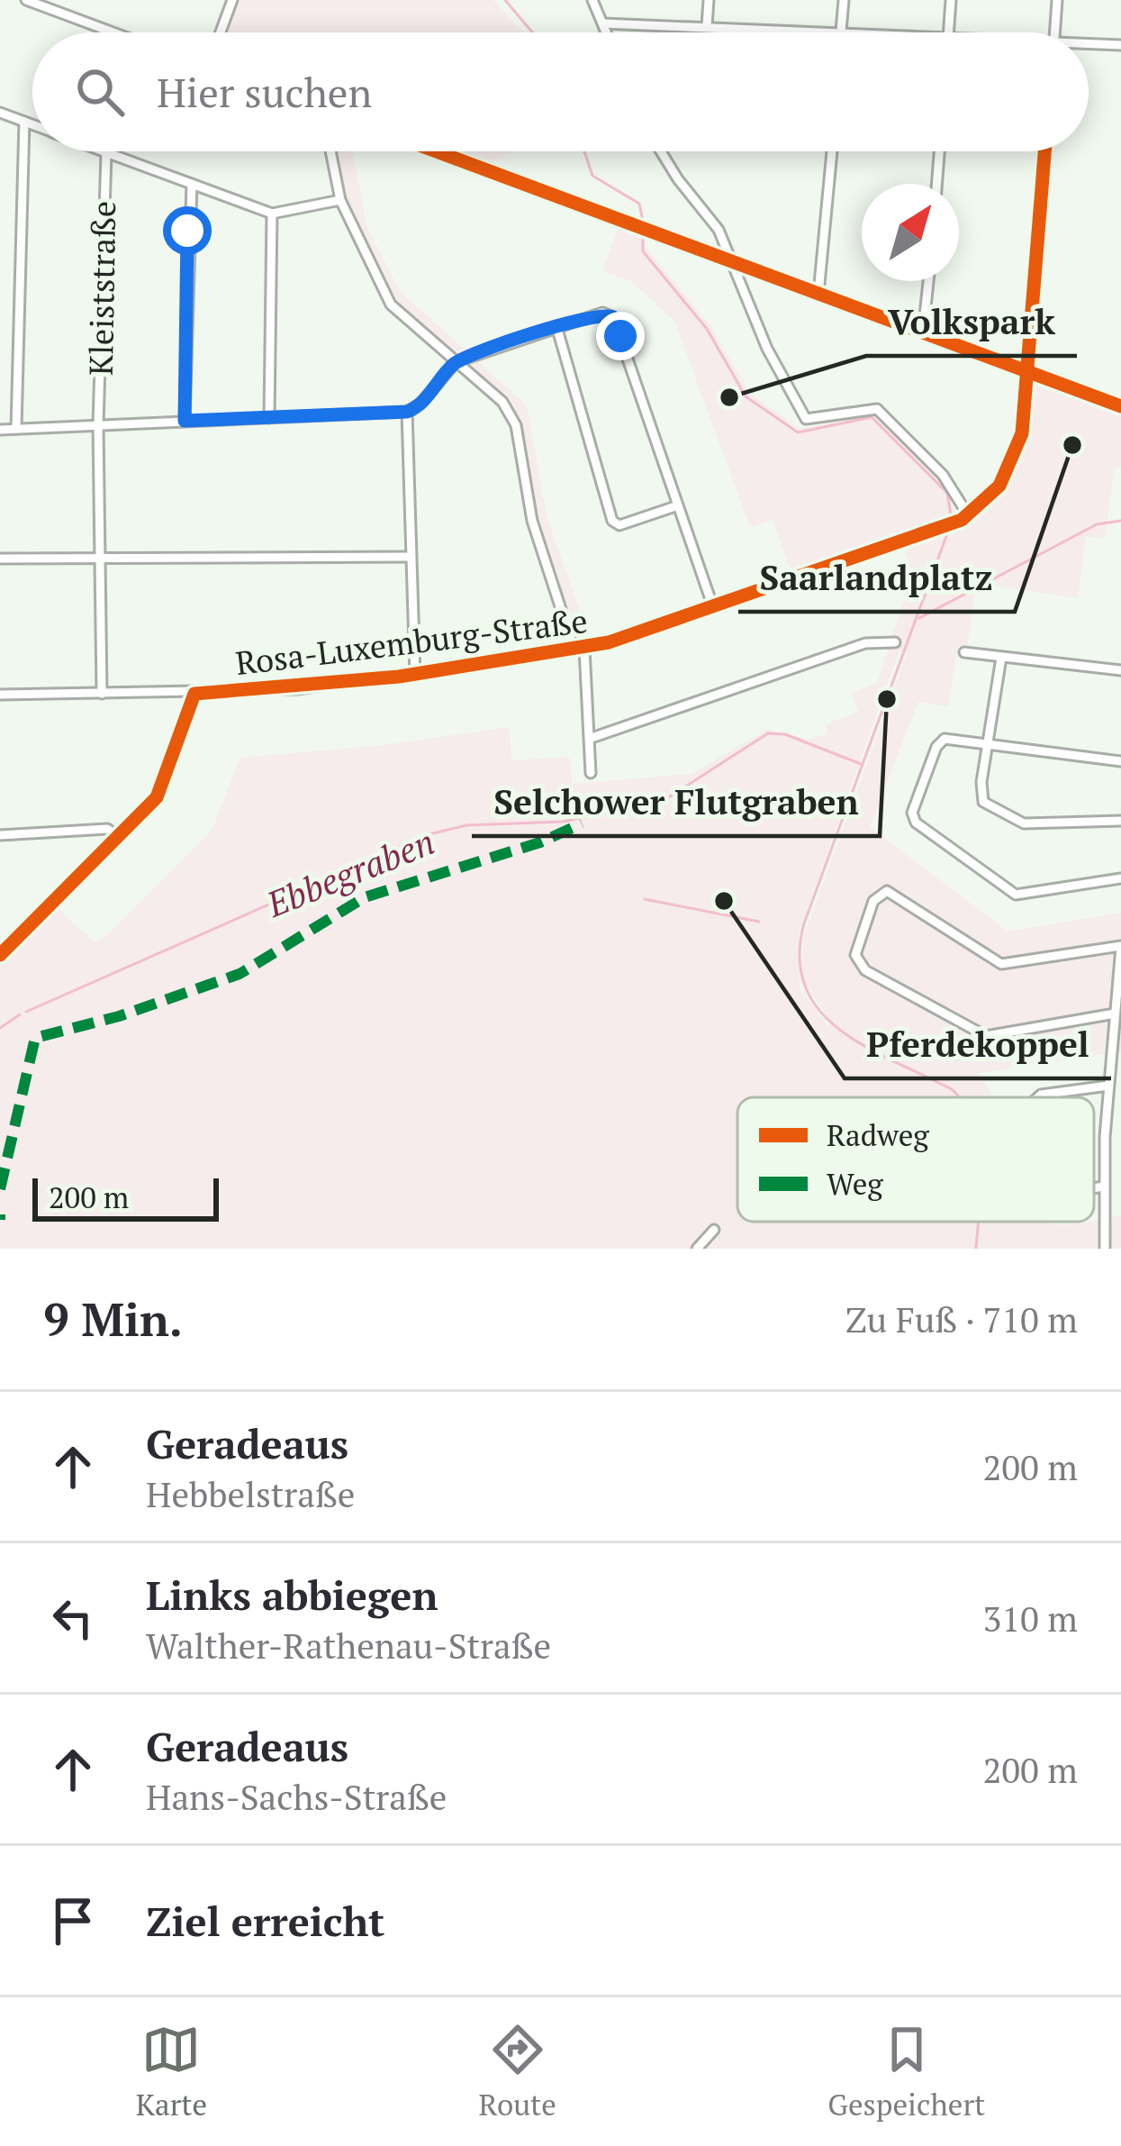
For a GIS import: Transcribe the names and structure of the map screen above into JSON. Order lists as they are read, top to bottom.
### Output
{
  "streets": {
    "street": ["Kleiststraße", "Rosa-Luxemburg-Straße"]
  },
  "crossings": [
    ["Kleiststraße", "Rosa-Luxemburg-Straße"]
  ],
  "water": ["Ebbegraben"],
  "places": [
    "Volkspark",
    "Saarlandplatz",
    "Selchower Flutgraben",
    "Pferdekoppel"
  ],
  "legend": ["Radweg", "Weg"],
  "scale_bar": "200 m",
  "north": "top right",
  "page": {
    "search": "Hier suchen",
    "scale": "200 m",
    "heading": ["9 Min.", "Zu Fuß · 710 m"],
    "list": [
      ["Geradeaus", "Hebbelstraße", "200 m"],
      ["Links abbiegen", "Walther-Rathenau-Straße", "310 m"],
      ["Geradeaus", "Hans-Sachs-Straße", "200 m"],
      "Ziel erreicht"
    ],
    "nav": ["Karte", "Route", "Gespeichert"]
  }
}
